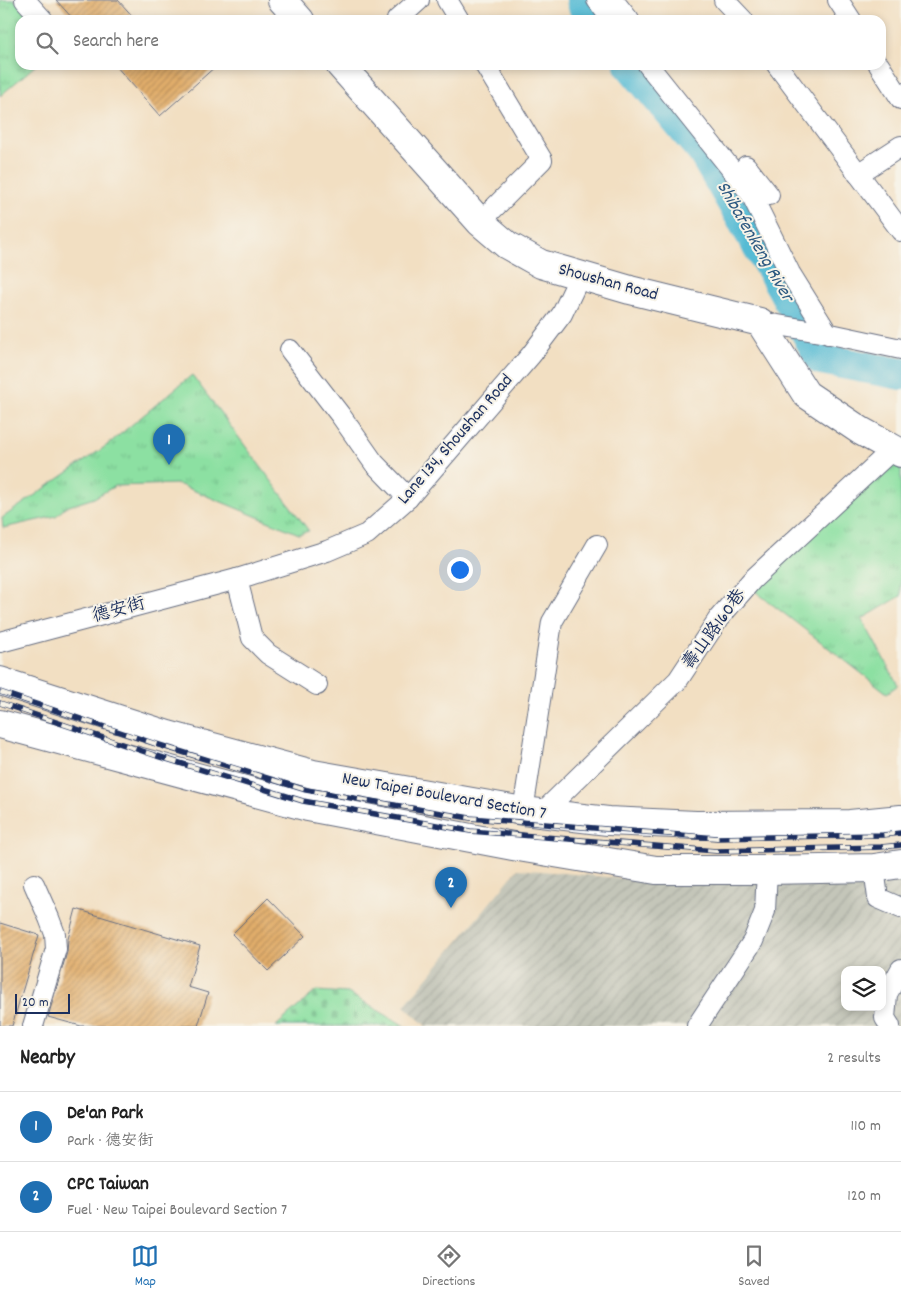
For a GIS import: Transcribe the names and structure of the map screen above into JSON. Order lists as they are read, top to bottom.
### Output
{
  "streets": {
    "main road": ["Shoushan Road", "New Taipei Boulevard Section 7"],
    "street": ["Lane 134, Shoushan Road", "德安街", "壽山路160巷"]
  },
  "crossings": [
    ["Shoushan Road", "Lane 134, Shoushan Road"],
    ["Lane 134, Shoushan Road", "德安街"],
    ["壽山路160巷", "New Taipei Boulevard Section 7"]
  ],
  "water": ["Shibafenkeng River"],
  "scale_bar": "20 m",
  "page": {
    "search": "Search here",
    "pins": ["1", "2"],
    "scale": "20 m",
    "heading": ["Nearby", "2 results"],
    "list": [
      {
        "mark": "1",
        "name": "De'an Park",
        "note": "Park · 德安街",
        "value": "110 m"
      },
      {
        "mark": "2",
        "name": "CPC Taiwan",
        "note": "Fuel · New Taipei Boulevard Section 7",
        "value": "120 m"
      }
    ],
    "nav": ["Map", "Directions", "Saved"]
  }
}
